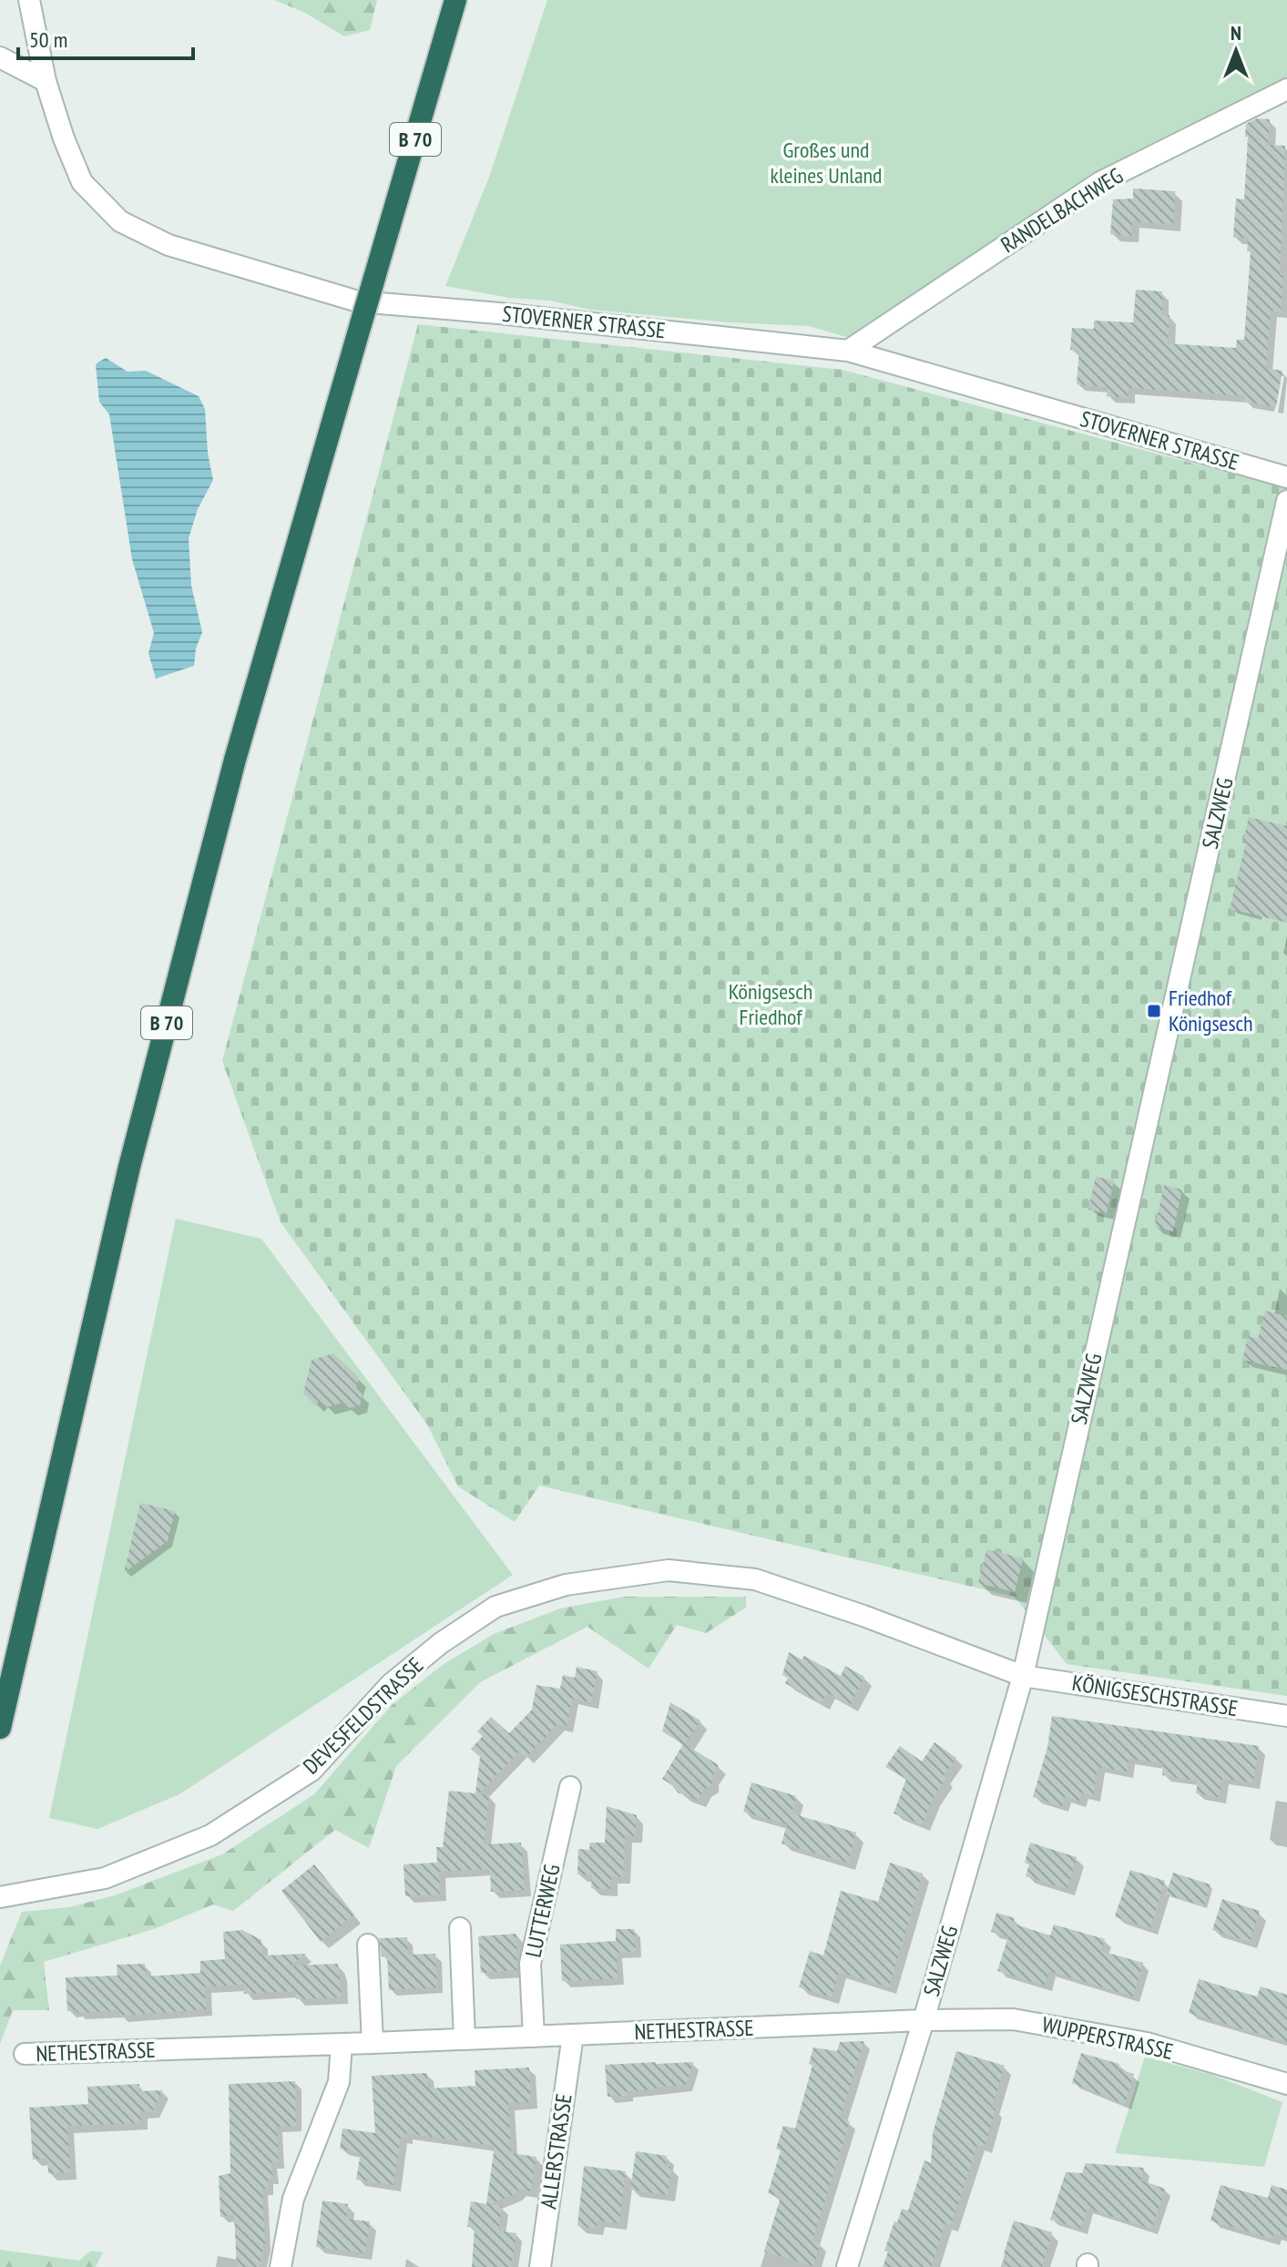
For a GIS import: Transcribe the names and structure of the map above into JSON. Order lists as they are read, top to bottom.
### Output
{
  "streets": {
    "highway": ["B 70"],
    "street": [
      "RANDELBACHWEG",
      "STOVERNER STRASSE",
      "SALZWEG",
      "KÖNIGSESCHSTRASSE",
      "DEVESFELDSTRASSE",
      "LUTTERWEG",
      "NETHESTRASSE",
      "WUPPERSTRASSE",
      "ALLERSTRASSE"
    ]
  },
  "crossings": [
    ["RANDELBACHWEG", "STOVERNER STRASSE"],
    ["SALZWEG", "KÖNIGSESCHSTRASSE"],
    ["SALZWEG", "DEVESFELDSTRASSE"],
    ["SALZWEG", "NETHESTRASSE"],
    ["SALZWEG", "WUPPERSTRASSE"],
    ["KÖNIGSESCHSTRASSE", "DEVESFELDSTRASSE"],
    ["LUTTERWEG", "NETHESTRASSE"],
    ["NETHESTRASSE", "WUPPERSTRASSE"],
    ["NETHESTRASSE", "ALLERSTRASSE"]
  ],
  "parks": ["Großes und kleines Unland", "Königsesch Friedhof"],
  "places": {
    "transit": ["Friedhof Königsesch"]
  },
  "scale_bar": "50 m",
  "north": "top"
}
